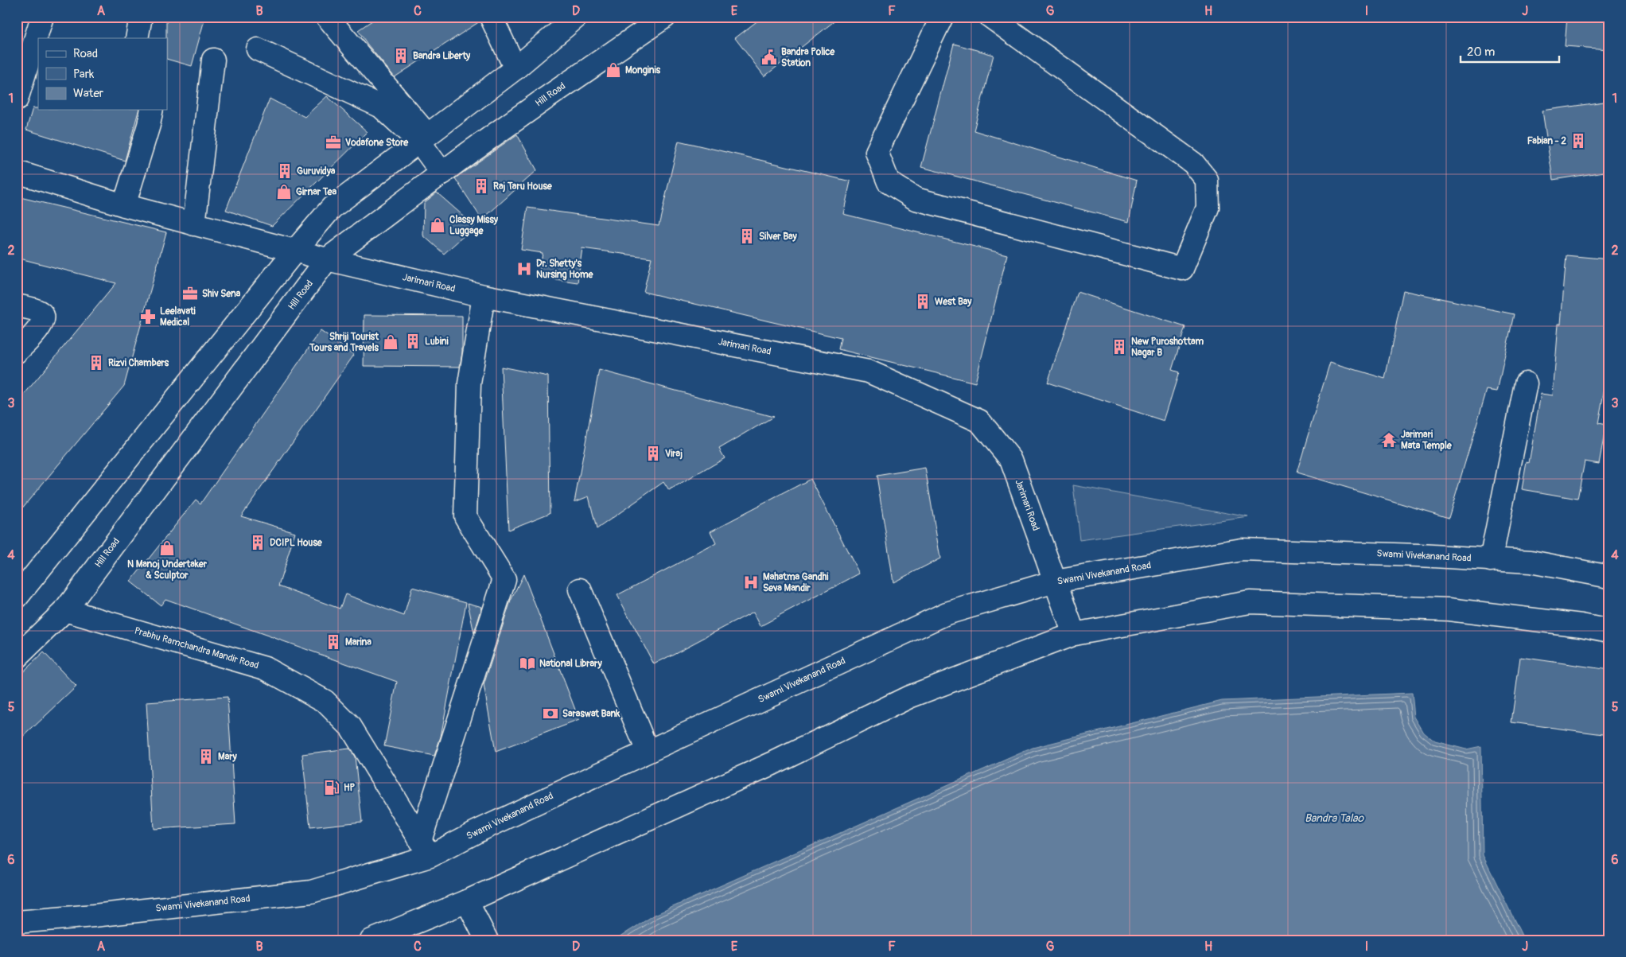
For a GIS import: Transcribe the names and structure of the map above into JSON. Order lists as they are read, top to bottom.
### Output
{
  "streets": {
    "main road": [
      "Hill Road",
      "Jarimari Road",
      "Swami Vivekanand Road",
      "Prabhu Ramchandra Mandir Road"
    ]
  },
  "crossings": [
    ["Hill Road", "Jarimari Road"],
    ["Hill Road", "Prabhu Ramchandra Mandir Road"],
    ["Jarimari Road", "Swami Vivekanand Road"],
    ["Swami Vivekanand Road", "Prabhu Ramchandra Mandir Road"]
  ],
  "water": ["Bandra Talao"],
  "places": {
    "building": [
      "Bandra Liberty",
      "Fabian - 2",
      "Guruvidya",
      "Raj Taru House",
      "Silver Bay",
      "West Bay",
      "Lubini",
      "New Puroshottam Nagar B",
      "Rizvi Chambers",
      "Viraj",
      "DCIPL House",
      "Marina",
      "Mary"
    ],
    "public building": ["Bandra Police Station"],
    "shop": [
      "Monginis",
      "Girnar Tea",
      "Classy Missy Luggage",
      "Shriji Tourist Tours and Travels",
      "N Manoj Undertaker & Sculptor"
    ],
    "office": ["Vodafone Store", "Shiv Sena"],
    "hospital": ["Dr. Shetty's Nursing Home", "Mahatma Gandhi Seva Mandir"],
    "pharmacy": ["Leelavati Medical"],
    "temple": ["Jarimari Mata Temple"],
    "library": ["National Library"],
    "bank": ["Saraswat Bank"],
    "fuel station": ["HP"]
  },
  "legend": ["Road", "Park", "Water"],
  "scale_bar": "20 m",
  "grid": {
    "columns": [
      "A",
      "B",
      "C",
      "D",
      "E",
      "F",
      "G",
      "H",
      "I",
      "J"
    ],
    "rows": [
      "1",
      "2",
      "3",
      "4",
      "5",
      "6"
    ]
  }
}
